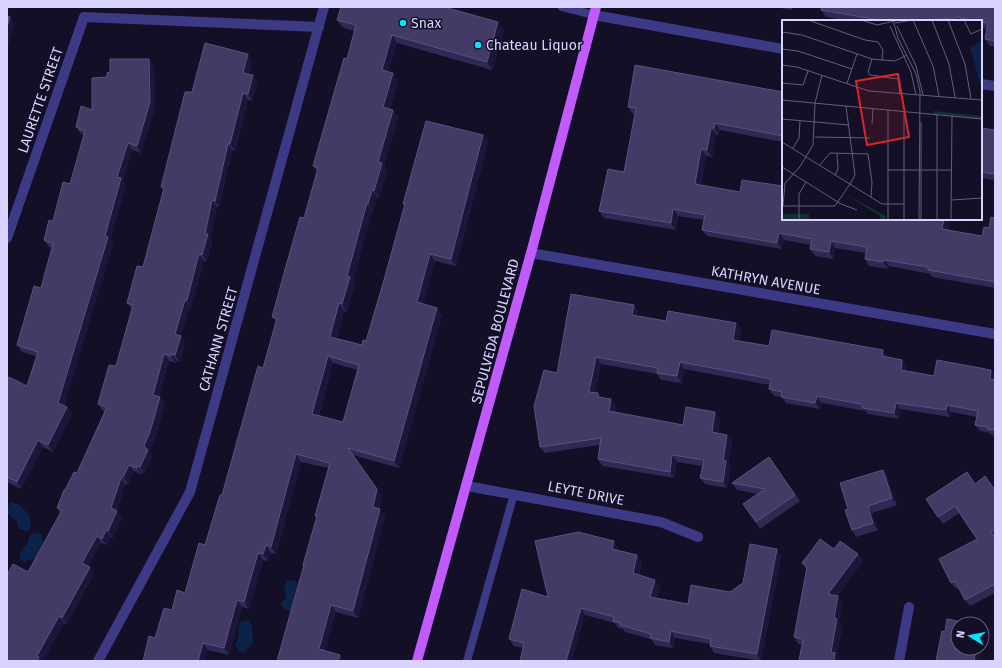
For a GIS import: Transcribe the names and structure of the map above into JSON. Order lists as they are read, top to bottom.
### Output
{
  "streets": {
    "main road": ["SEPULVEDA BOULEVARD"],
    "street": [
      "LAURETTE STREET",
      "KATHRYN AVENUE",
      "CATHANN STREET",
      "LEYTE DRIVE"
    ]
  },
  "crossings": [
    ["LAURETTE STREET", "CATHANN STREET"],
    ["KATHRYN AVENUE", "SEPULVEDA BOULEVARD"],
    ["SEPULVEDA BOULEVARD", "LEYTE DRIVE"]
  ],
  "places": ["Snax", "Chateau Liquor"],
  "north": "left"
}
